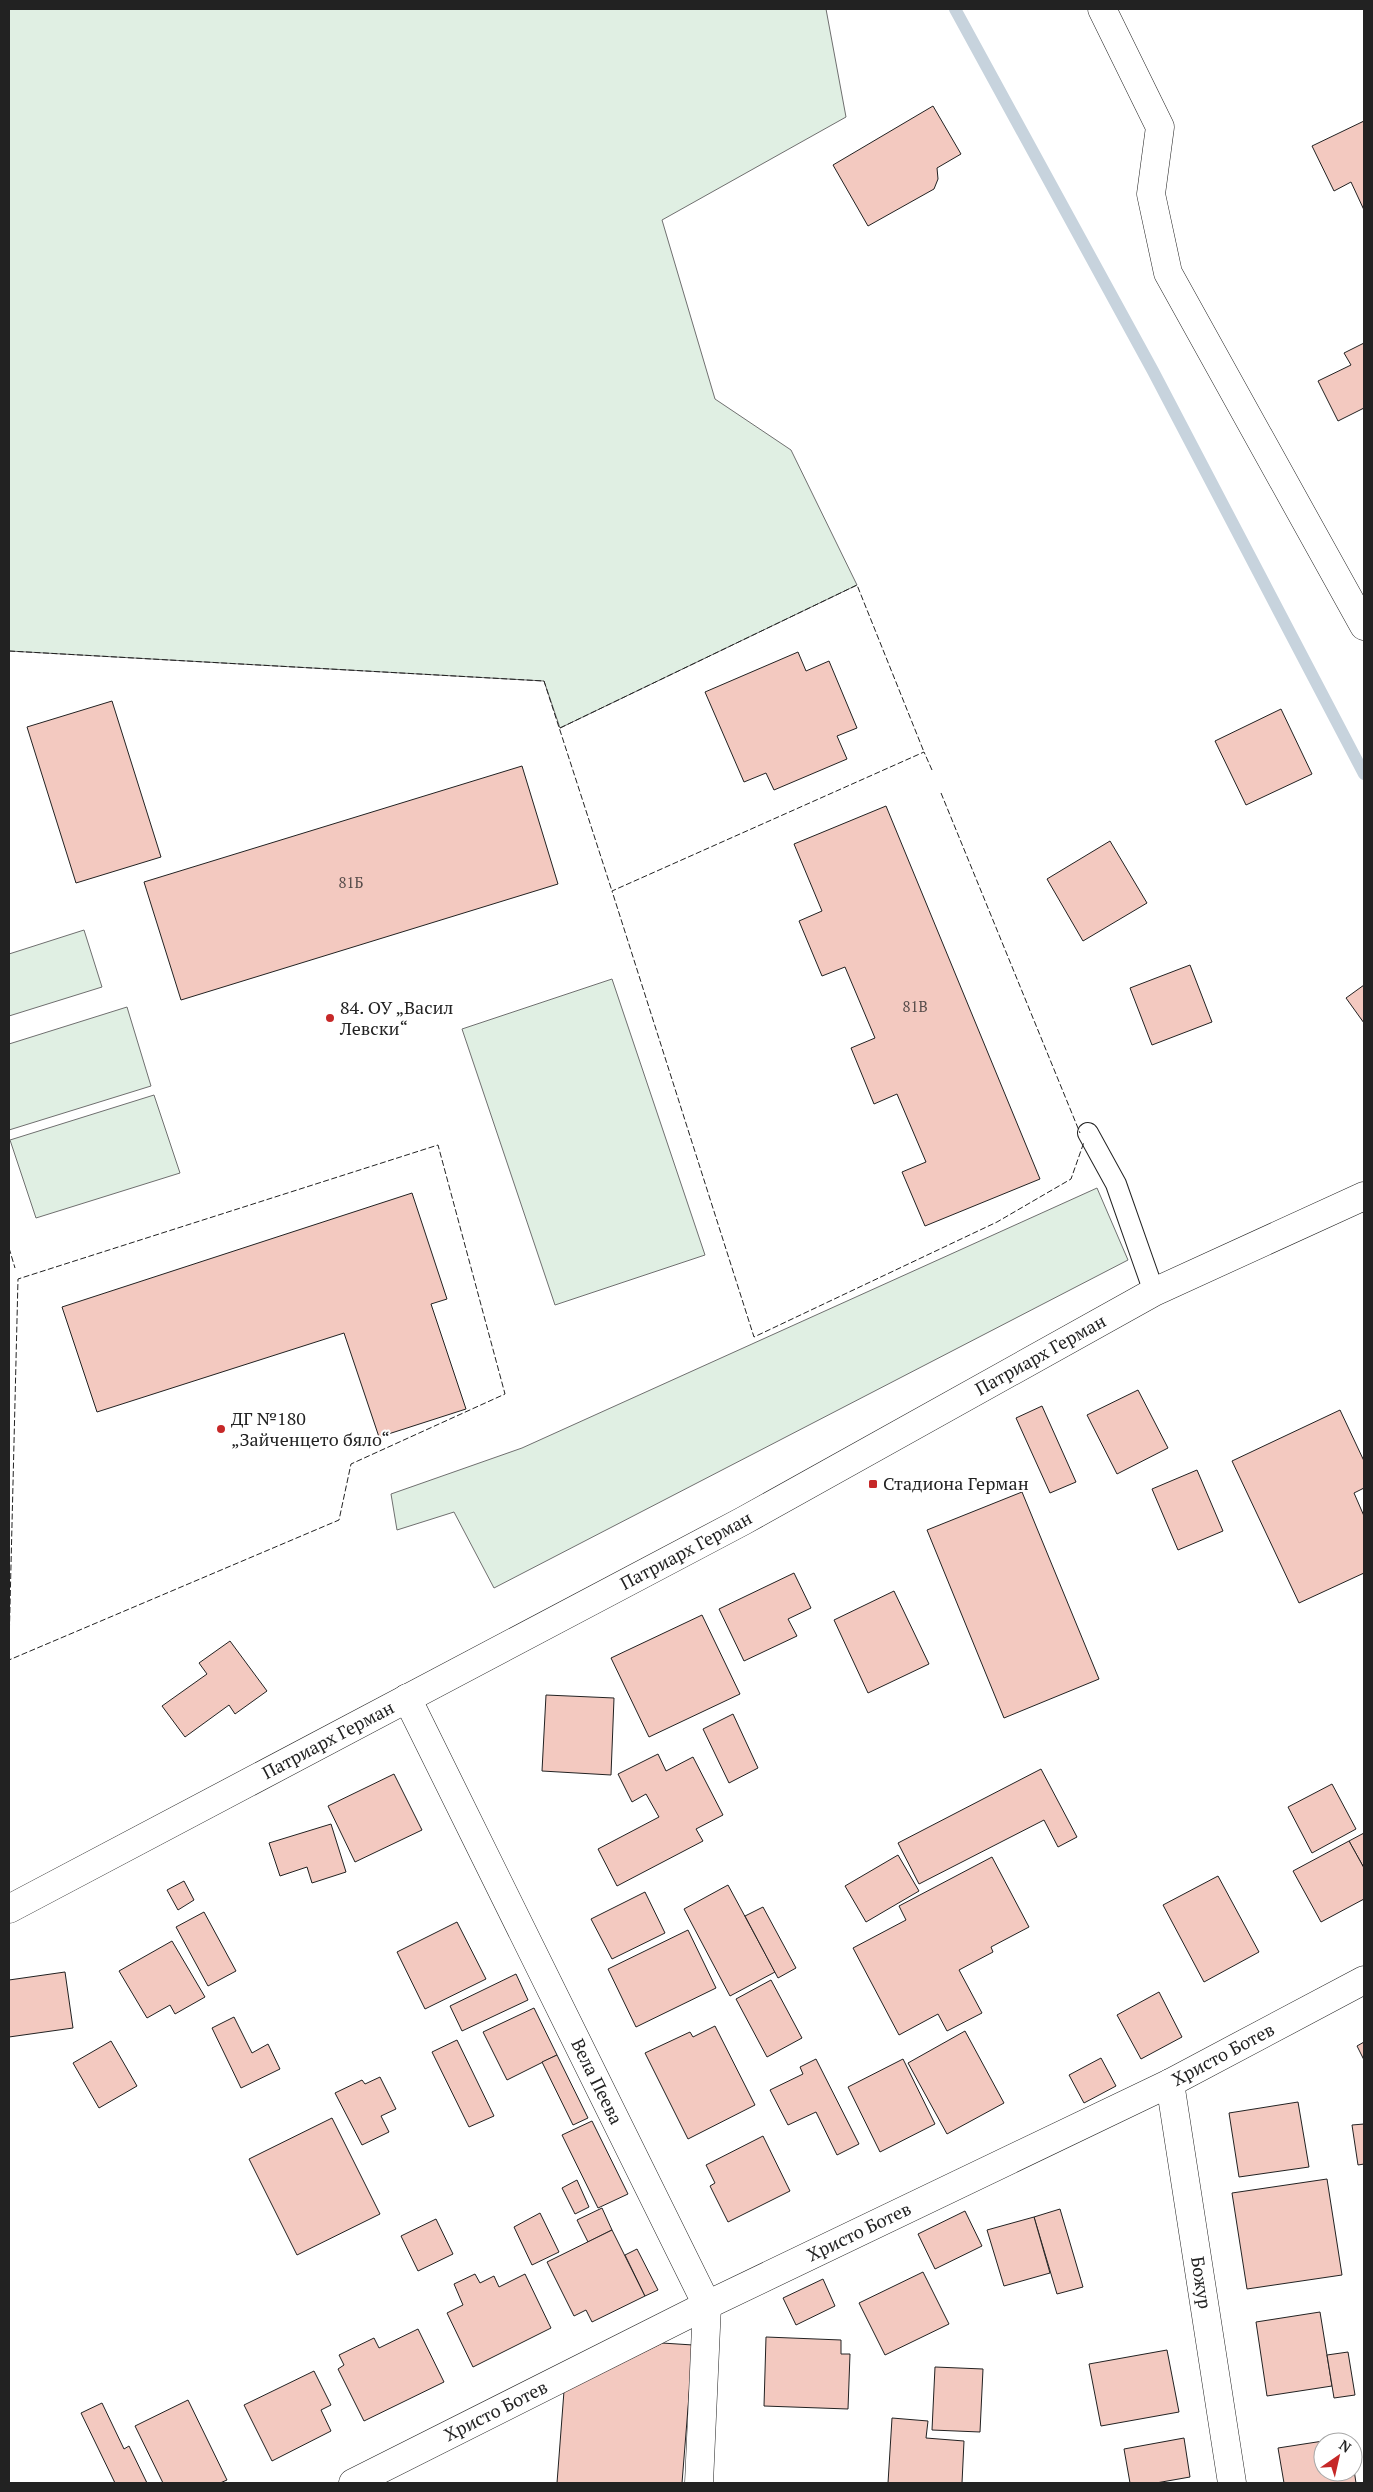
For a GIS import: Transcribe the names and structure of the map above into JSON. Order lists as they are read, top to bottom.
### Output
{
  "streets": {
    "street": [
      "Патриарх Герман",
      "Христо Ботев",
      "Вела Пеева",
      "Божур"
    ]
  },
  "crossings": [
    ["Патриарх Герман", "Вела Пеева"],
    ["Христо Ботев", "Вела Пеева"],
    ["Христо Ботев", "Божур"]
  ],
  "places": {
    "other": ["84. ОУ „Васил Левски“", "ДГ №180 „Зайченцето бяло“"],
    "transit": ["Стадиона Герман"]
  },
  "house_numbers": ["81Б", "81В"],
  "north": "top right"
}
